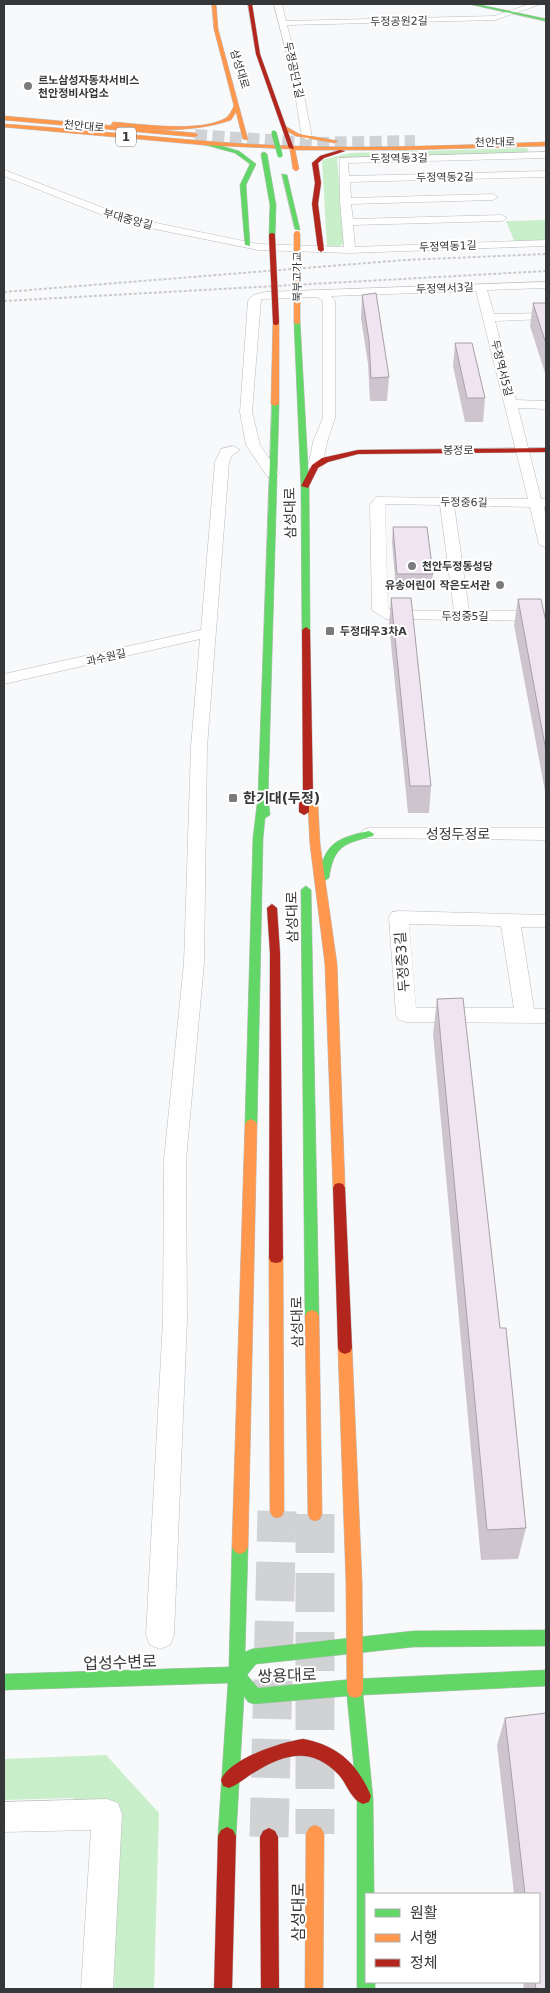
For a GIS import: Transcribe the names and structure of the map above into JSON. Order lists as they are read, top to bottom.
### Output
{
  "streets": {
    "main road": [
      "두정공원2길",
      "삼성대로",
      "천안대로",
      "1",
      "북부고가교",
      "봉정로",
      "업성수변로",
      "쌍용대로"
    ],
    "street": [
      "두정공단1길",
      "두정역동3길",
      "두정역동2길",
      "부대중앙길",
      "두정역동1길",
      "두정역서3길",
      "두정역서5길",
      "두정중6길",
      "두정중5길",
      "과수원길",
      "성정두정로",
      "두정중3길"
    ]
  },
  "crossings": [
    ["두정공원2길", "두정공단1길"],
    ["삼성대로", "북부고가교"],
    ["삼성대로", "두정역서3길"],
    ["두정역동3길", "두정역동2길"],
    ["두정역동3길", "두정역동1길"],
    ["부대중앙길", "두정역동1길"],
    ["두정역서3길", "두정역서5길"],
    ["두정역서5길", "봉정로"],
    ["두정역서5길", "두정중6길"],
    ["두정중6길", "두정중5길"],
    ["업성수변로", "쌍용대로"]
  ],
  "places": {
    "other": ["르노삼성자동차서비스 천안정비사업소", "천안두정동성당", "유송어린이 작은도서관"],
    "transit": ["두정대우3차A", "한기대(두정)"]
  },
  "legend": ["원활", "서행", "정체"]
}
